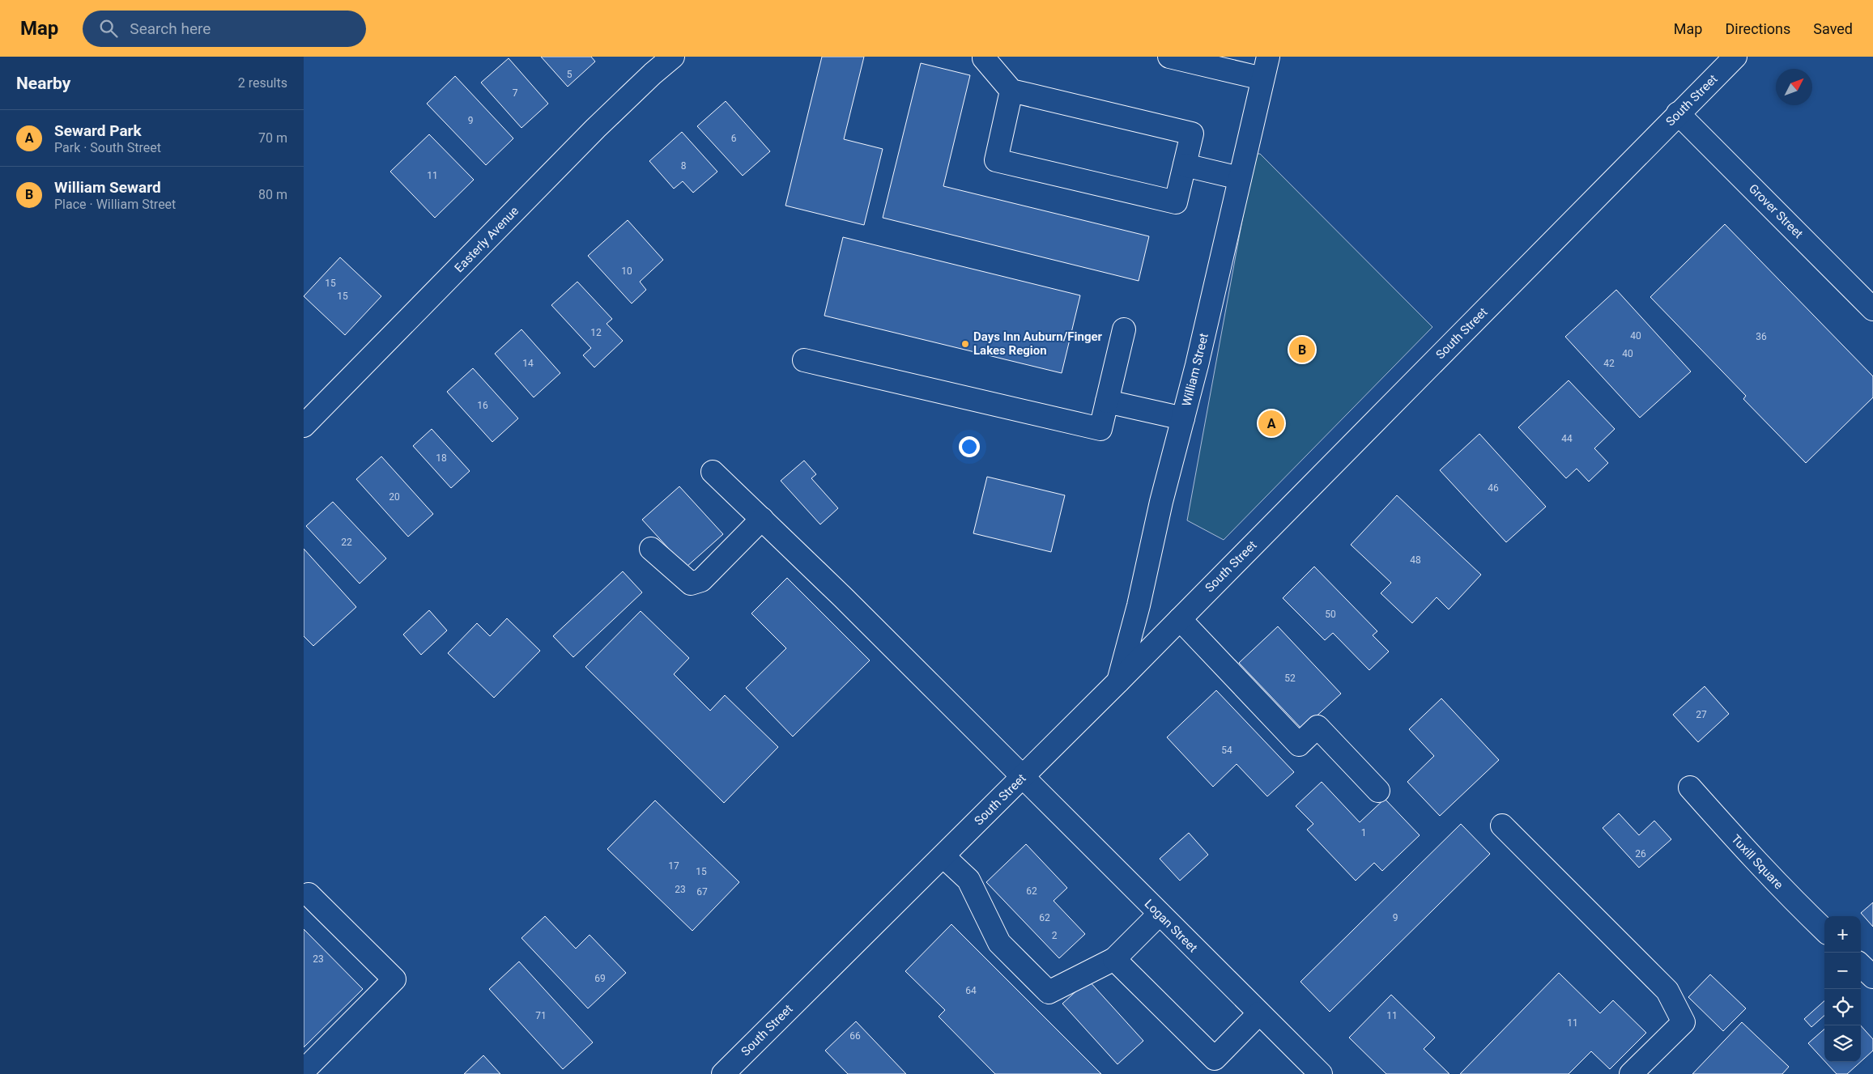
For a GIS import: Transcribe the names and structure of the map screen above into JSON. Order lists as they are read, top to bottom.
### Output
{
  "streets": {
    "street": [
      "South Street",
      "Grover Street",
      "Easterly Avenue",
      "William Street",
      "Tuxill Square",
      "Logan Street"
    ]
  },
  "crossings": [
    ["South Street", "Grover Street"],
    ["South Street", "William Street"],
    ["South Street", "Logan Street"]
  ],
  "places": ["Days Inn Auburn/Finger Lakes Region"],
  "house_numbers": [
    "5",
    "7",
    "9",
    "6",
    "8",
    "11",
    "10",
    "15",
    "15",
    "12",
    "40",
    "36",
    "40",
    "14",
    "42",
    "16",
    "44",
    "18",
    "46",
    "20",
    "22",
    "48",
    "50",
    "52",
    "27",
    "54",
    "1",
    "26",
    "17",
    "15",
    "23",
    "62",
    "67",
    "62",
    "9",
    "2",
    "23",
    "69",
    "64",
    "71",
    "11",
    "11",
    "66"
  ],
  "north": "top right",
  "page": {
    "header": "Map",
    "search": "Search here",
    "nav": ["Map", "Directions", "Saved"],
    "heading": ["Nearby", "2 results"],
    "list": [
      {
        "mark": "A",
        "name": "Seward Park",
        "note": "Park · South Street",
        "value": "70 m"
      },
      {
        "mark": "B",
        "name": "William Seward",
        "note": "Place · William Street",
        "value": "80 m"
      }
    ],
    "pins": ["B", "A"],
    "map_buttons": ["+", "−"]
  }
}
